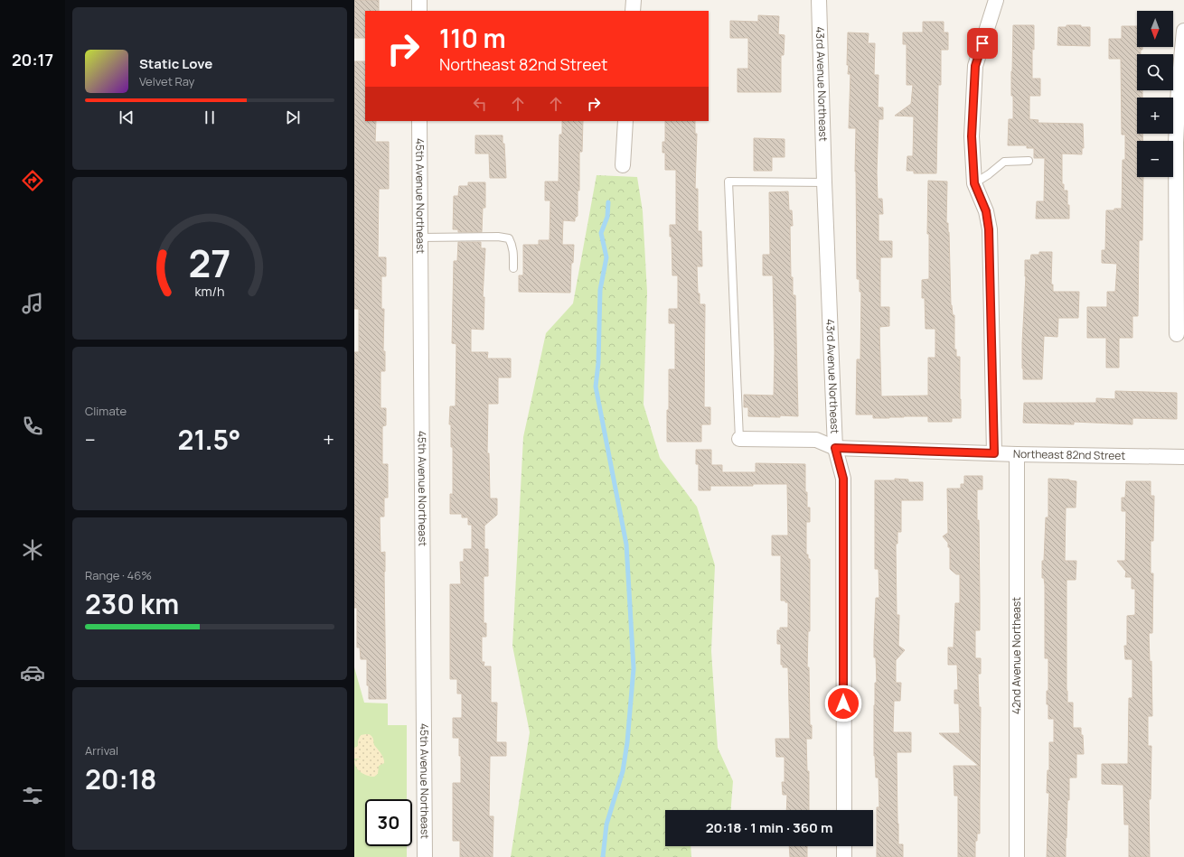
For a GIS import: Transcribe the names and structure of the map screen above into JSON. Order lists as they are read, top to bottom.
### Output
{
  "streets": {
    "street": [
      "43rd Avenue Northeast",
      "45th Avenue Northeast",
      "Northeast 82nd Street",
      "42nd Avenue Northeast"
    ]
  },
  "crossings": [
    ["43rd Avenue Northeast", "Northeast 82nd Street"],
    ["Northeast 82nd Street", "42nd Avenue Northeast"]
  ],
  "north": "bottom",
  "page": {
    "tabs": "20:17",
    "map_buttons": ["+", "−"],
    "turn": ["110 m", "Northeast 82nd Street"],
    "song": ["Static Love", "Velvet Ray"],
    "tile": [
      "Climate",
      ["Range · 46%", "230 km"],
      ["Arrival", "20:18"]
    ],
    "heat": ["−", "21.5°", "+"],
    "limit": "30",
    "trip": "20:18 · 1 min · 360 m",
    "gauge": ["27", "km/h"]
  }
}
